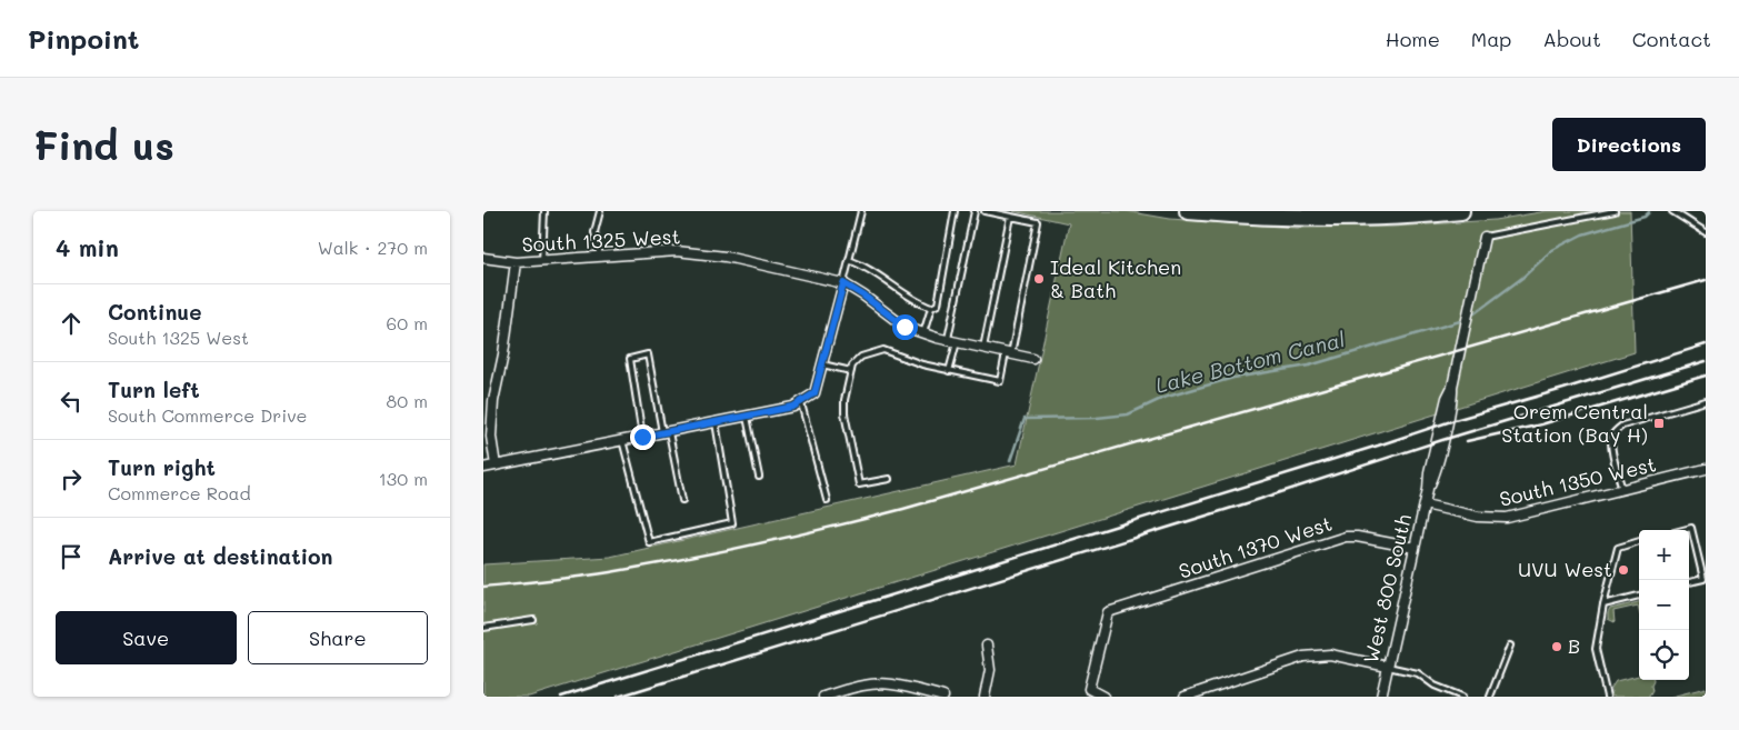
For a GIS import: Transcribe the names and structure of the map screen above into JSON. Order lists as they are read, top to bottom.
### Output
{
  "streets": {
    "street": [
      "South 1325 West",
      "South 1350 West",
      "South 1370 West",
      "West 800 South"
    ]
  },
  "crossings": [
    ["South 1350 West", "West 800 South"],
    ["South 1370 West", "West 800 South"]
  ],
  "water": ["Lake Bottom Canal"],
  "places": {
    "other": ["Ideal Kitchen & Bath", "UVU West", "B"],
    "transit": ["Orem Central Station (Bay H)"]
  },
  "page": {
    "header": "Pinpoint",
    "nav": [
      "Home",
      "Map",
      "About",
      "Contact"
    ],
    "buttons": [
      "Directions",
      ["Save", "Share"]
    ],
    "title": "Find us",
    "heading": ["4 min", "Walk · 270 m"],
    "list": [
      ["Continue", "South 1325 West", "60 m"],
      ["Turn left", "South Commerce Drive", "80 m"],
      ["Turn right", "Commerce Road", "130 m"],
      "Arrive at destination"
    ],
    "map_buttons": ["+", "−"]
  }
}
